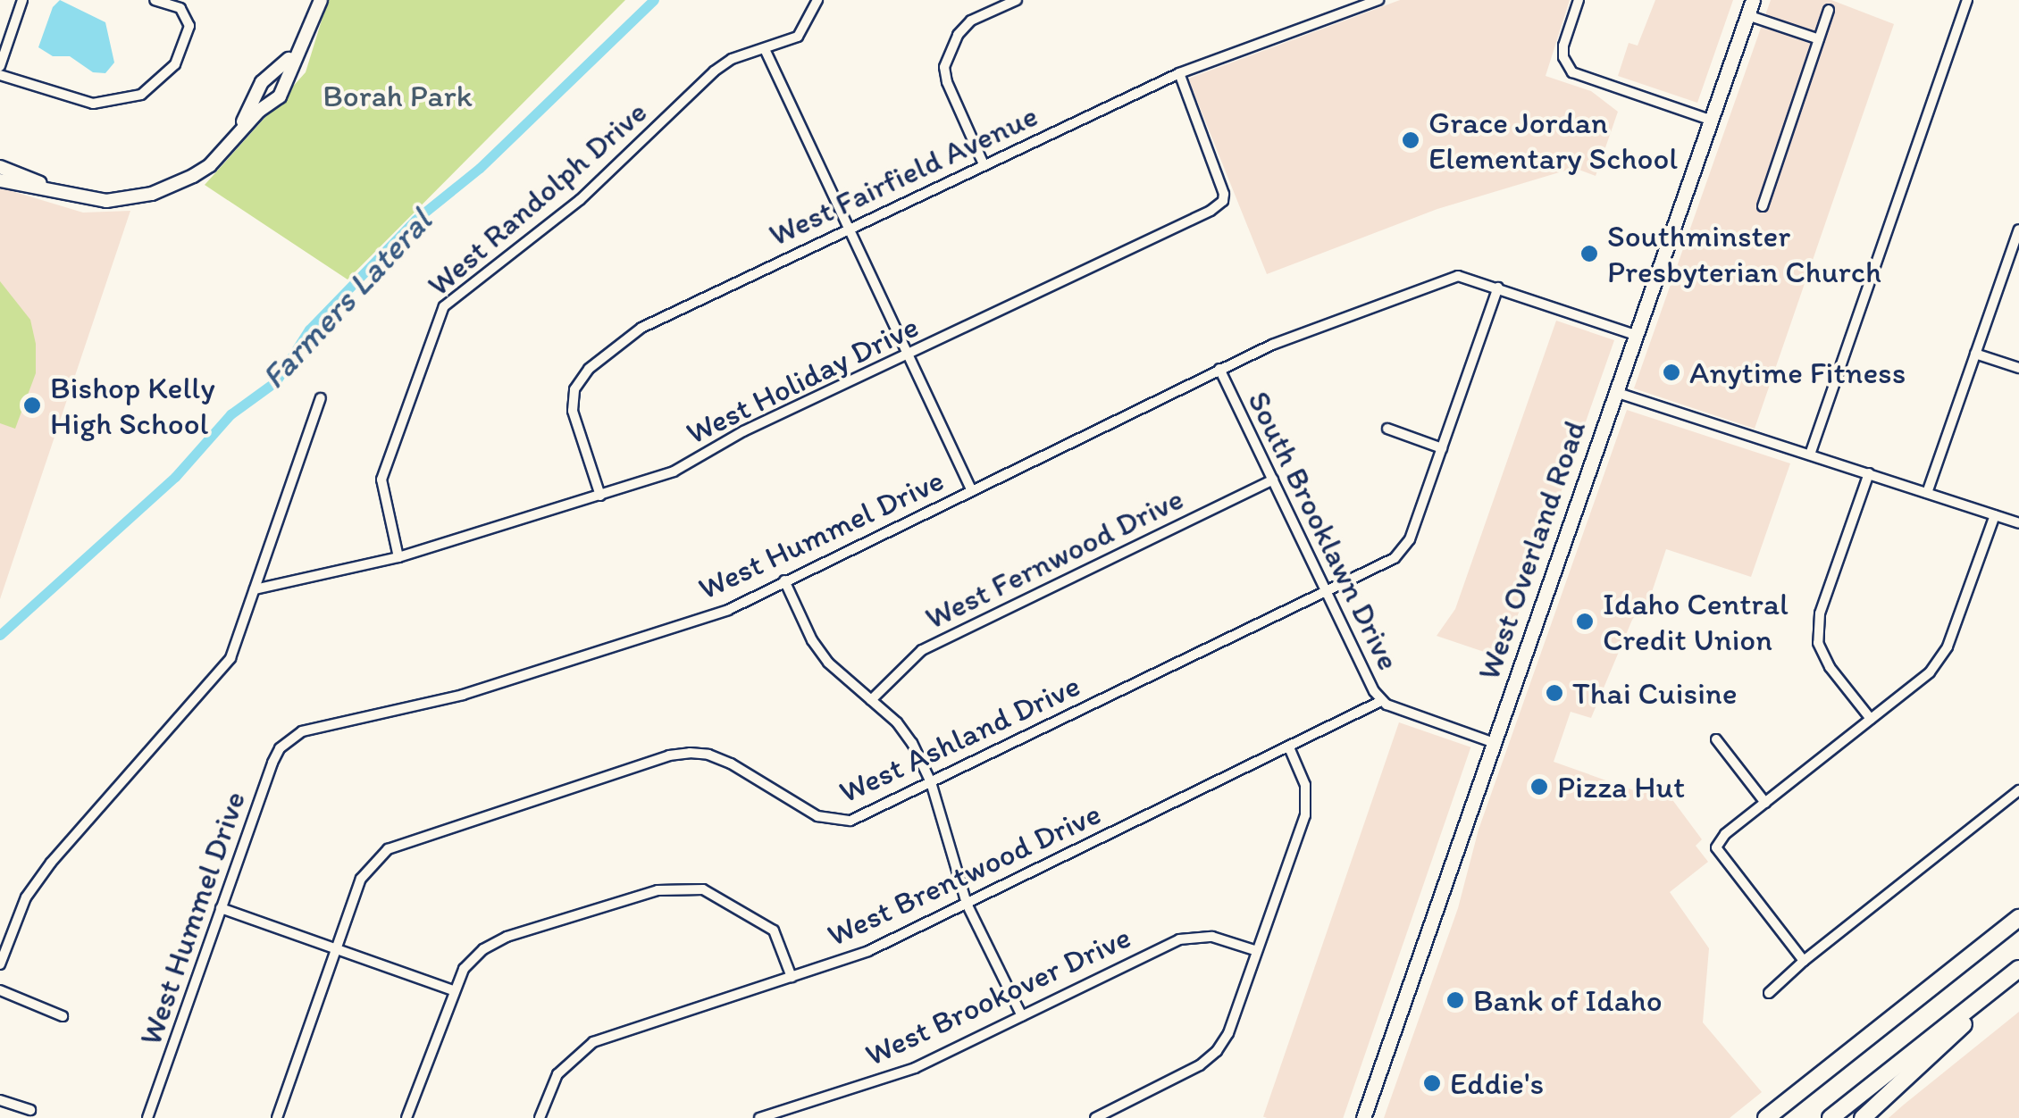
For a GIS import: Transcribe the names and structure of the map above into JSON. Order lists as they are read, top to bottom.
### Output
{
  "streets": {
    "main road": ["West Overland Road"],
    "street": [
      "West Fairfield Avenue",
      "West Randolph Drive",
      "West Holiday Drive",
      "South Brooklawn Drive",
      "West Hummel Drive",
      "West Fernwood Drive",
      "West Ashland Drive",
      "West Brentwood Drive",
      "West Brookover Drive"
    ]
  },
  "crossings": [
    ["West Fairfield Avenue", "West Holiday Drive"],
    ["West Randolph Drive", "West Holiday Drive"],
    ["South Brooklawn Drive", "West Hummel Drive"],
    ["South Brooklawn Drive", "West Overland Road"],
    ["South Brooklawn Drive", "West Fernwood Drive"],
    ["South Brooklawn Drive", "West Ashland Drive"],
    ["South Brooklawn Drive", "West Brentwood Drive"],
    ["West Hummel Drive", "West Overland Road"],
    ["West Hummel Drive", "West Ashland Drive"]
  ],
  "water": ["Farmers Lateral"],
  "parks": ["Borah Park"],
  "places": [
    "Grace Jordan Elementary School",
    "Southminster Presbyterian Church",
    "Anytime Fitness",
    "Bishop Kelly High School",
    "Idaho Central Credit Union",
    "Thai Cuisine",
    "Pizza Hut",
    "Bank of Idaho",
    "Eddie's"
  ]
}
